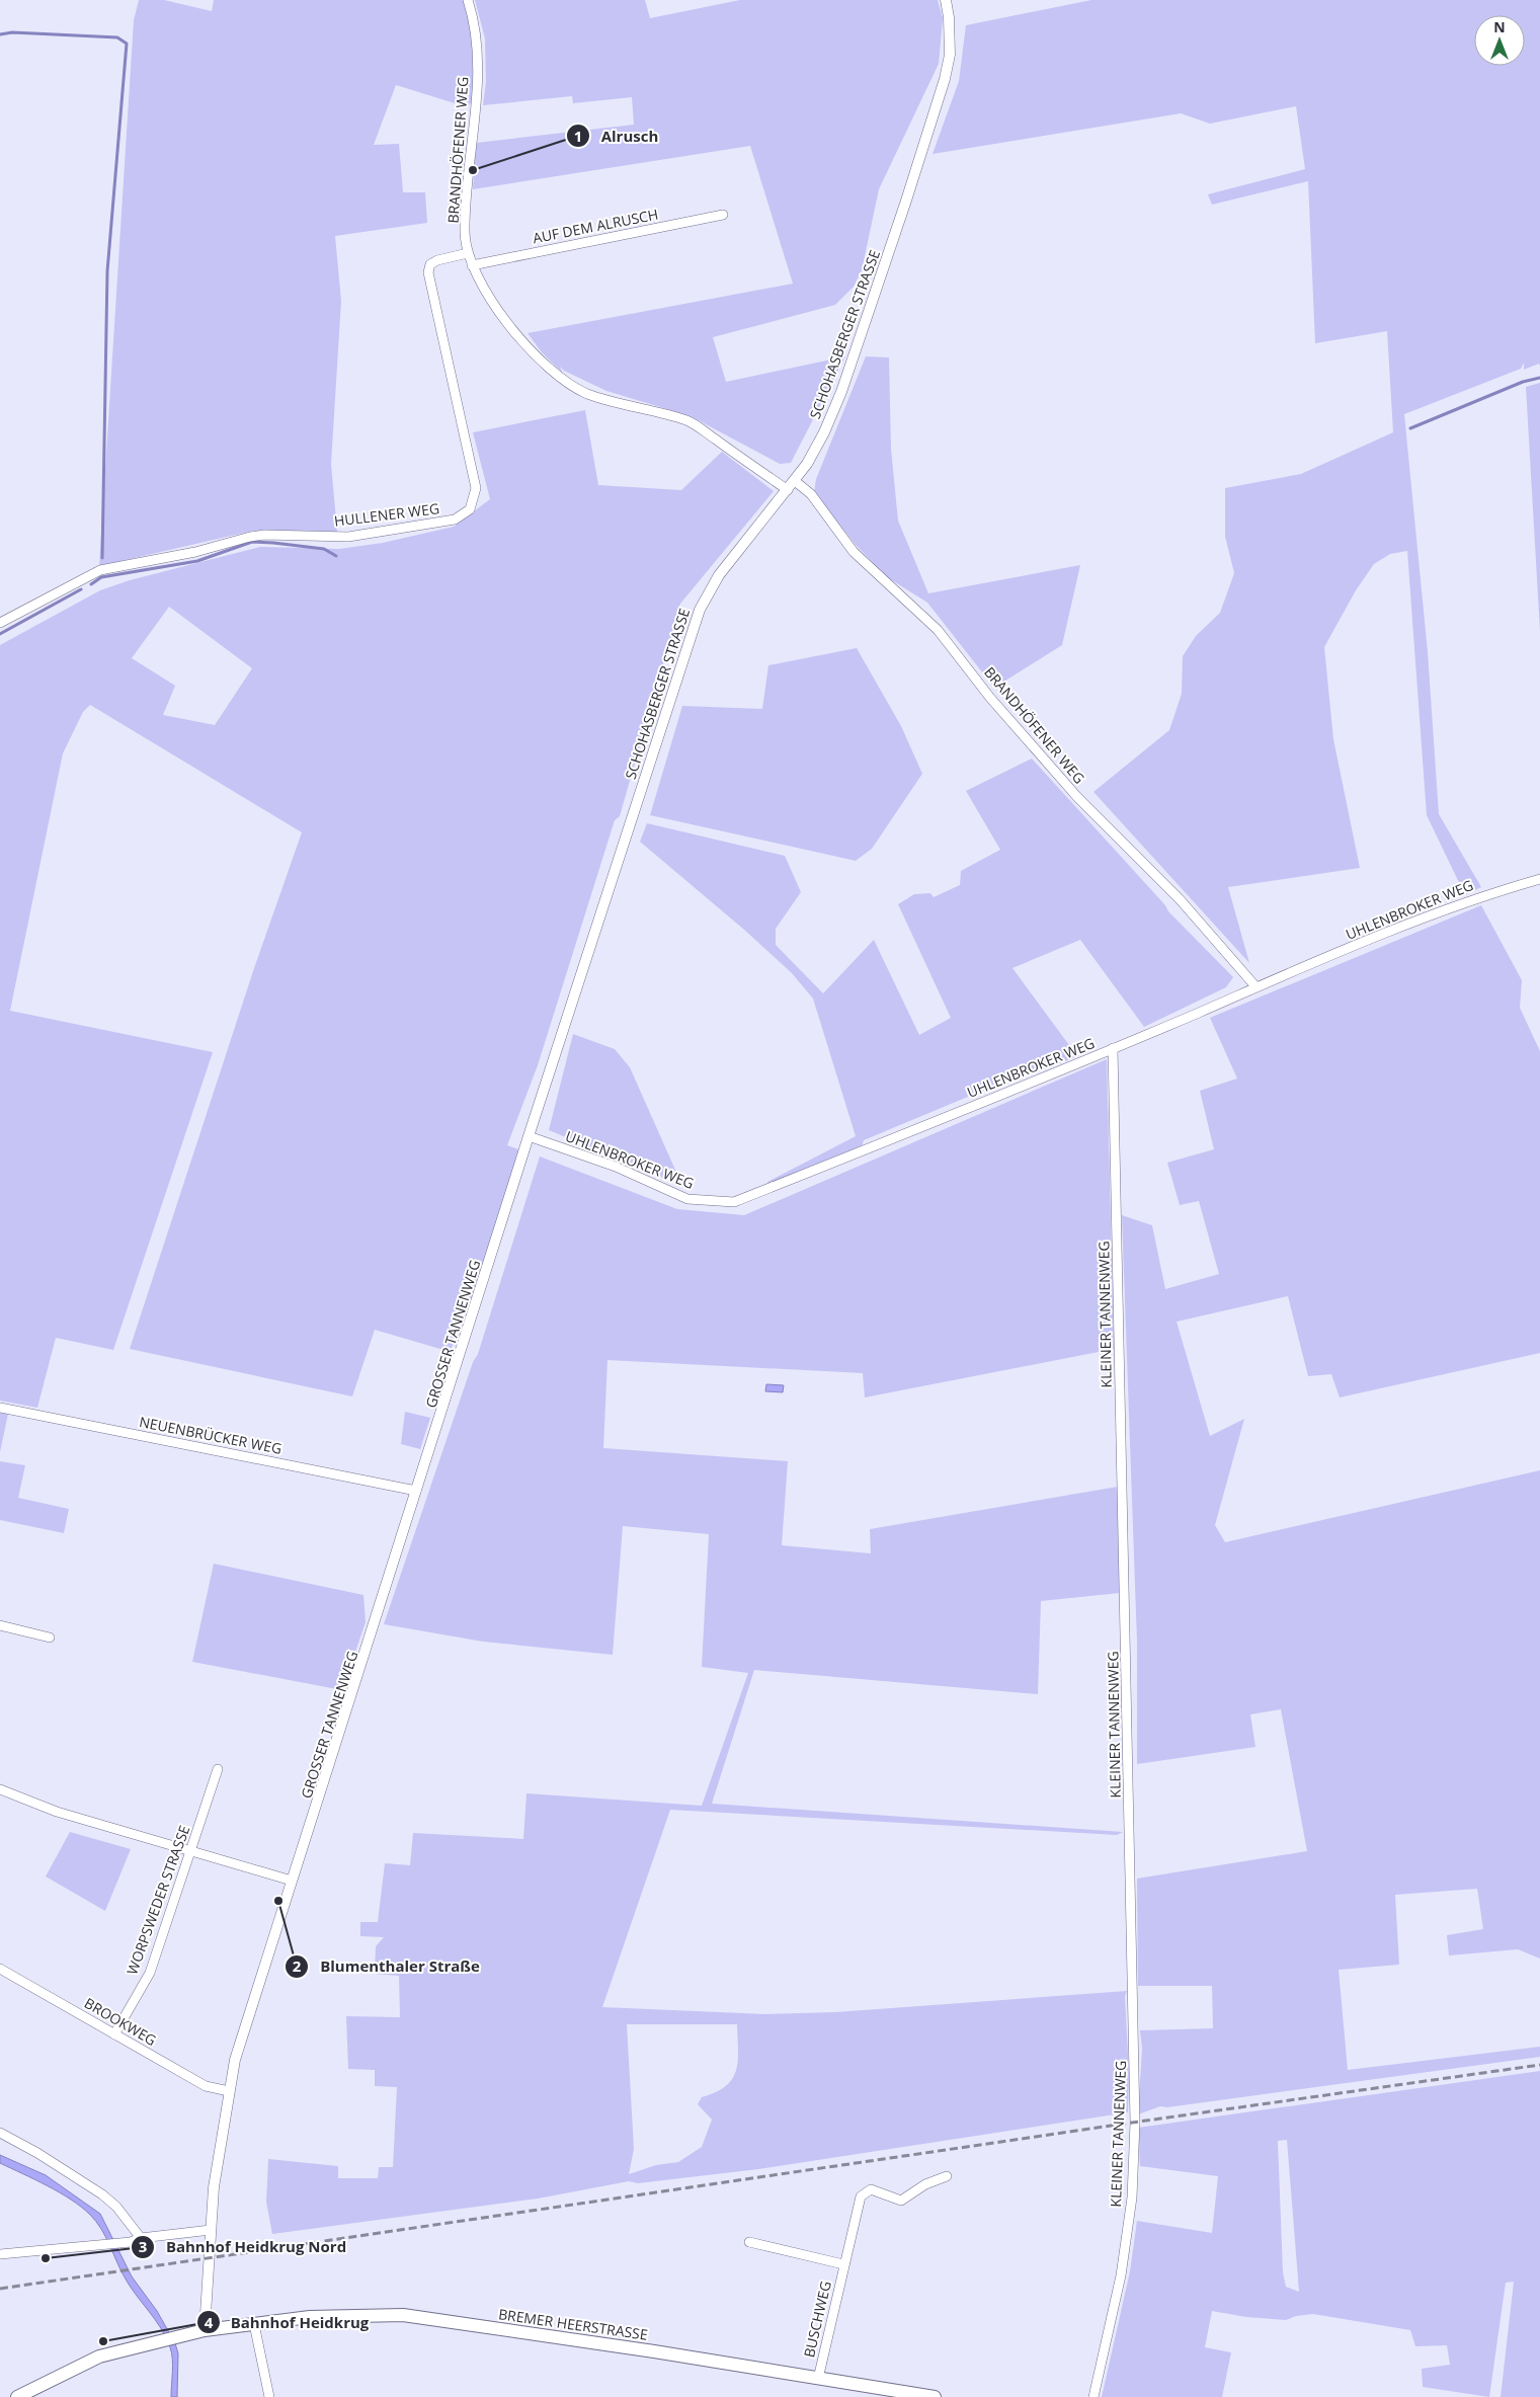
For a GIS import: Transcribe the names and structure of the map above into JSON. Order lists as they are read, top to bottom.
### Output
{
  "streets": {
    "main road": ["BREMER HEERSTRASSE"],
    "street": [
      "BRANDHÖFENER WEG",
      "AUF DEM ALRUSCH",
      "SCHOHASBERGER STRASSE",
      "HULLENER WEG",
      "UHLENBROKER WEG",
      "KLEINER TANNENWEG",
      "GROSSER TANNENWEG",
      "NEUENBRÜCKER WEG",
      "WORPSWEDER STRASSE",
      "BROOKWEG",
      "BUSCHWEG"
    ]
  },
  "crossings": [
    ["BRANDHÖFENER WEG", "AUF DEM ALRUSCH"],
    ["BRANDHÖFENER WEG", "SCHOHASBERGER STRASSE"],
    ["BRANDHÖFENER WEG", "HULLENER WEG"],
    ["BRANDHÖFENER WEG", "UHLENBROKER WEG"],
    ["SCHOHASBERGER STRASSE", "UHLENBROKER WEG"],
    ["SCHOHASBERGER STRASSE", "GROSSER TANNENWEG"],
    ["UHLENBROKER WEG", "KLEINER TANNENWEG"],
    ["UHLENBROKER WEG", "GROSSER TANNENWEG"],
    ["GROSSER TANNENWEG", "NEUENBRÜCKER WEG"],
    ["GROSSER TANNENWEG", "BROOKWEG"],
    ["GROSSER TANNENWEG", "BREMER HEERSTRASSE"],
    ["WORPSWEDER STRASSE", "BROOKWEG"],
    ["BUSCHWEG", "BREMER HEERSTRASSE"]
  ],
  "places": [
    "Alrusch",
    "Blumenthaler Straße",
    "Bahnhof Heidkrug Nord",
    "Bahnhof Heidkrug"
  ],
  "north": "top"
}
